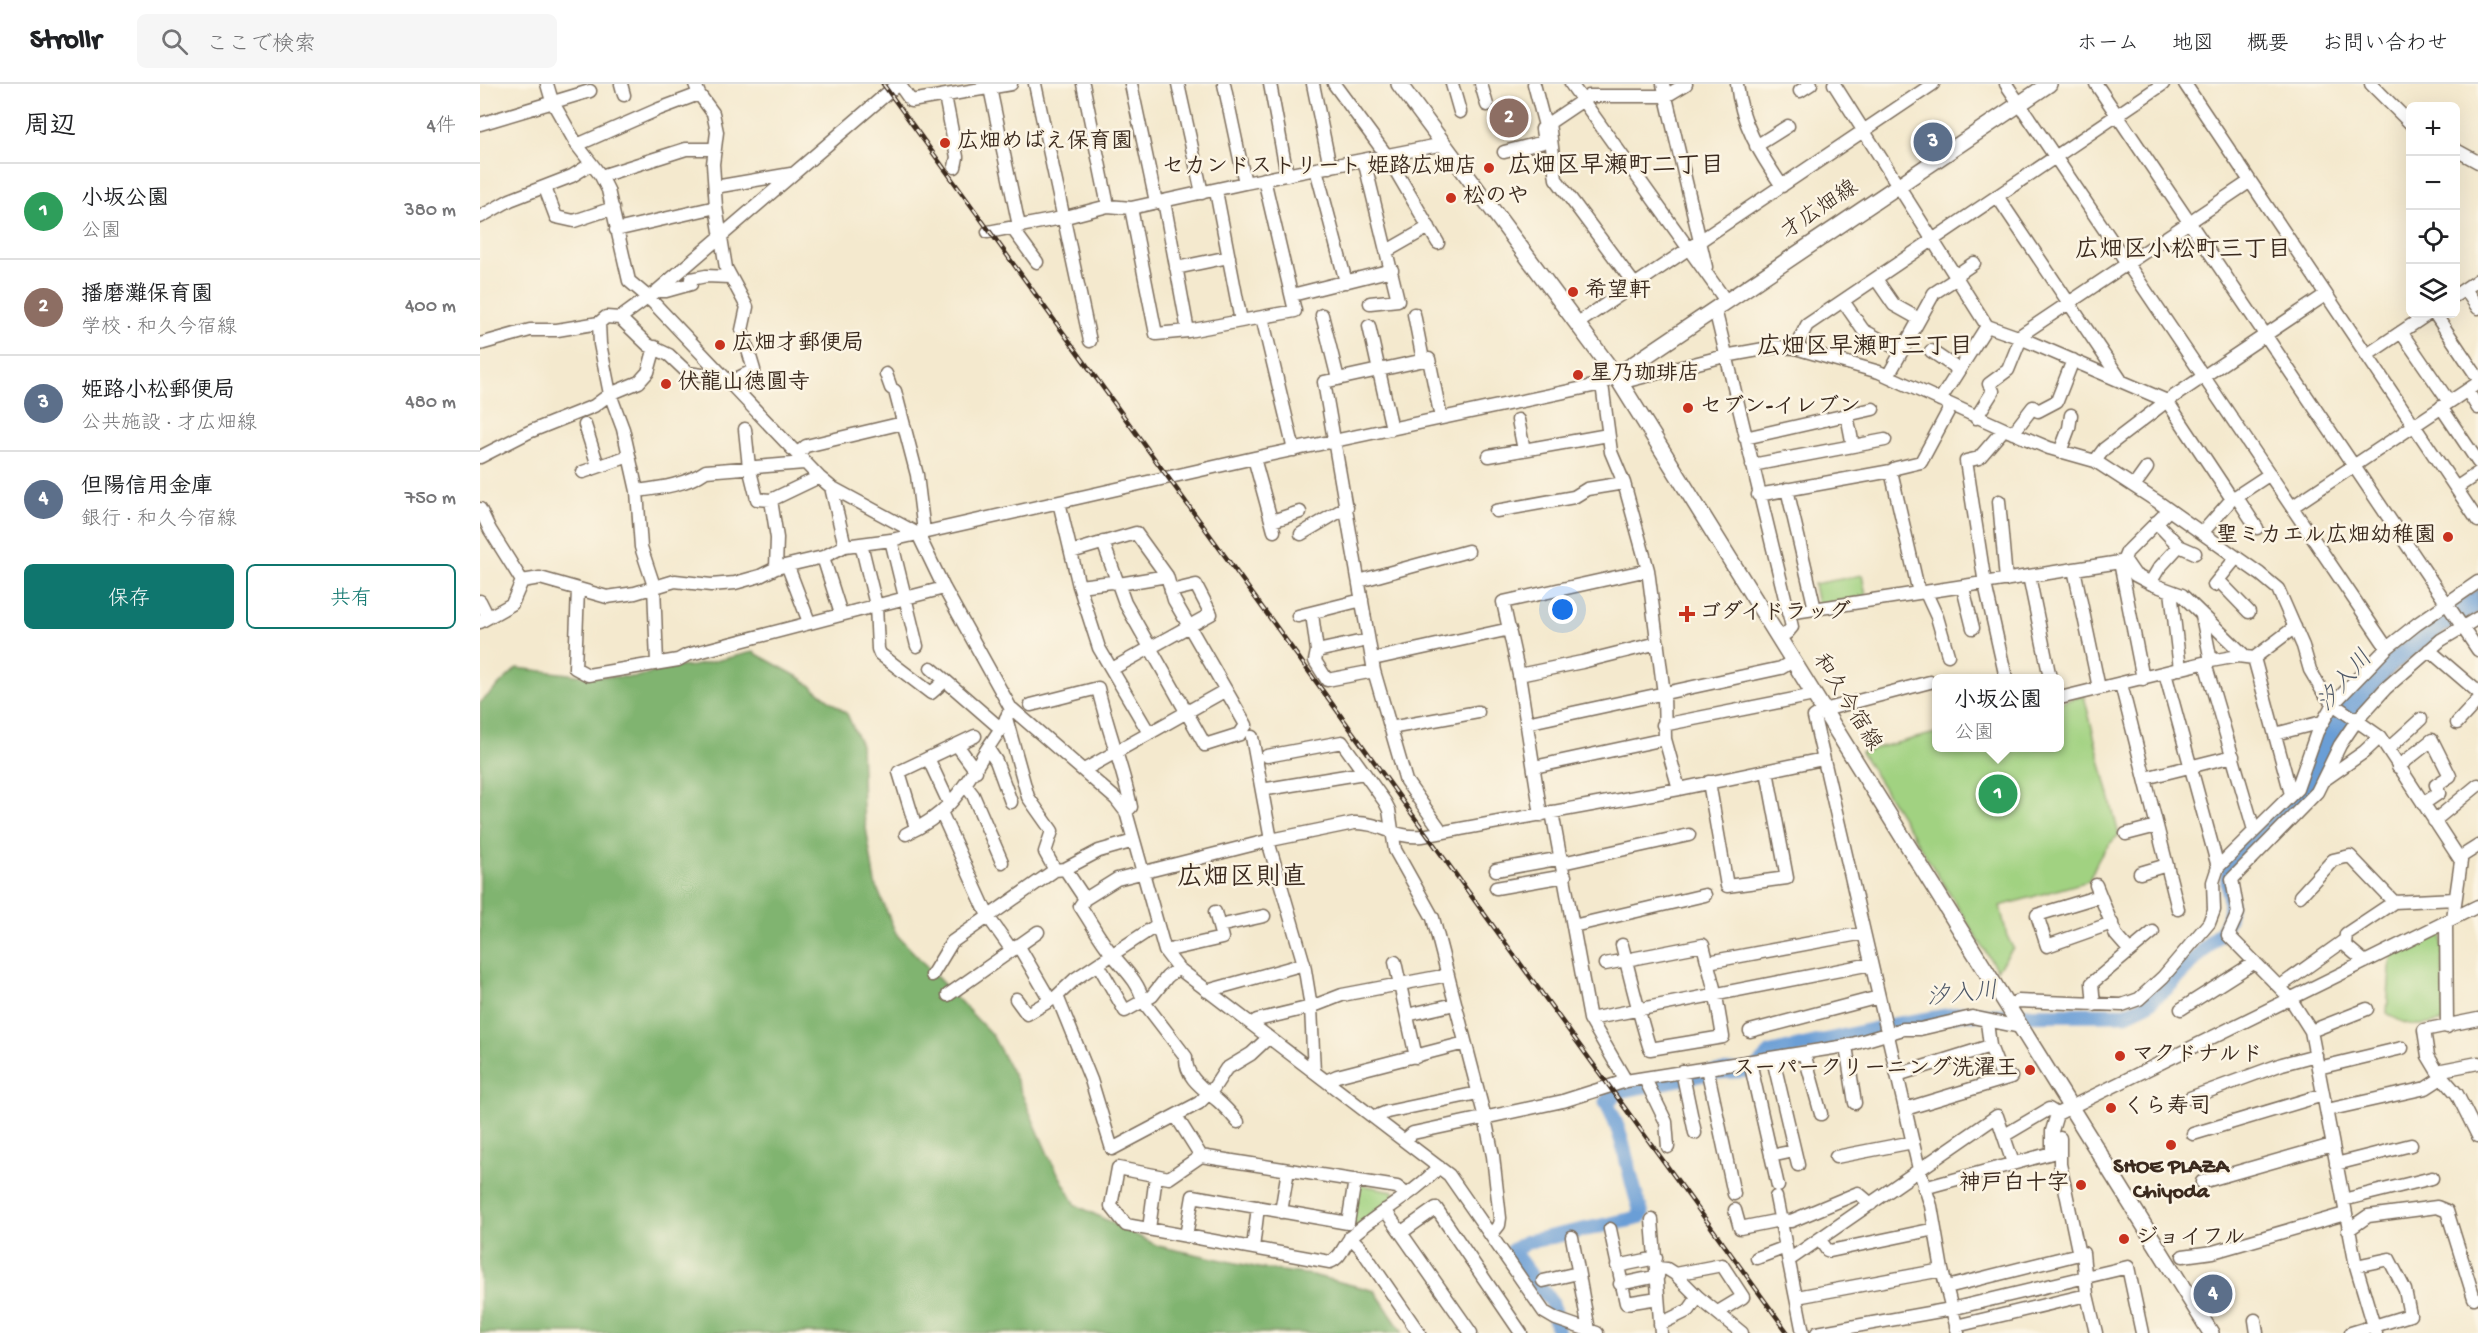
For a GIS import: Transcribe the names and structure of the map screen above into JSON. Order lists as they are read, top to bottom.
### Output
{
  "streets": {
    "main road": ["才広畑線", "和久今宿線"]
  },
  "crossings": [
    ["才広畑線", "和久今宿線"]
  ],
  "districts": [
    "広畑区早瀬町二丁目",
    "広畑区小松町三丁目",
    "広畑区早瀬町三丁目",
    "広畑区則直"
  ],
  "water": ["汐入川"],
  "places": {
    "other": [
      "広畑めばえ保育園",
      "セカンドストリート 姫路広畑店",
      "松のや",
      "希望軒",
      "広畑才郵便局",
      "星乃珈琲店",
      "伏龍山徳圓寺",
      "セブン-イレブン",
      "聖ミカエル広畑幼稚園",
      "マクドナルド",
      "スーパークリーニング洗濯王",
      "くら寿司",
      "SHOE PLAZA Chiyoda",
      "神戸白十字",
      "ジョイフル"
    ],
    "health": ["ゴダイドラッグ"]
  },
  "page": {
    "header": "Strollr",
    "search": "ここで検索",
    "nav": [
      "ホーム",
      "地図",
      "概要",
      "お問い合わせ"
    ],
    "heading": ["周辺", "4件"],
    "pins": [
      "2",
      "3",
      "1",
      "4"
    ],
    "map_buttons": ["+", "−"],
    "list": [
      {
        "mark": "1",
        "name": "小坂公園",
        "note": "公園",
        "value": "380 m"
      },
      {
        "mark": "2",
        "name": "播磨灘保育園",
        "note": "学校 · 和久今宿線",
        "value": "400 m"
      },
      {
        "mark": "3",
        "name": "姫路小松郵便局",
        "note": "公共施設 · 才広畑線",
        "value": "480 m"
      },
      {
        "mark": "4",
        "name": "但陽信用金庫",
        "note": "銀行 · 和久今宿線",
        "value": "750 m"
      }
    ],
    "buttons": ["保存", "共有"],
    "popup": ["小坂公園", "公園"]
  }
}
